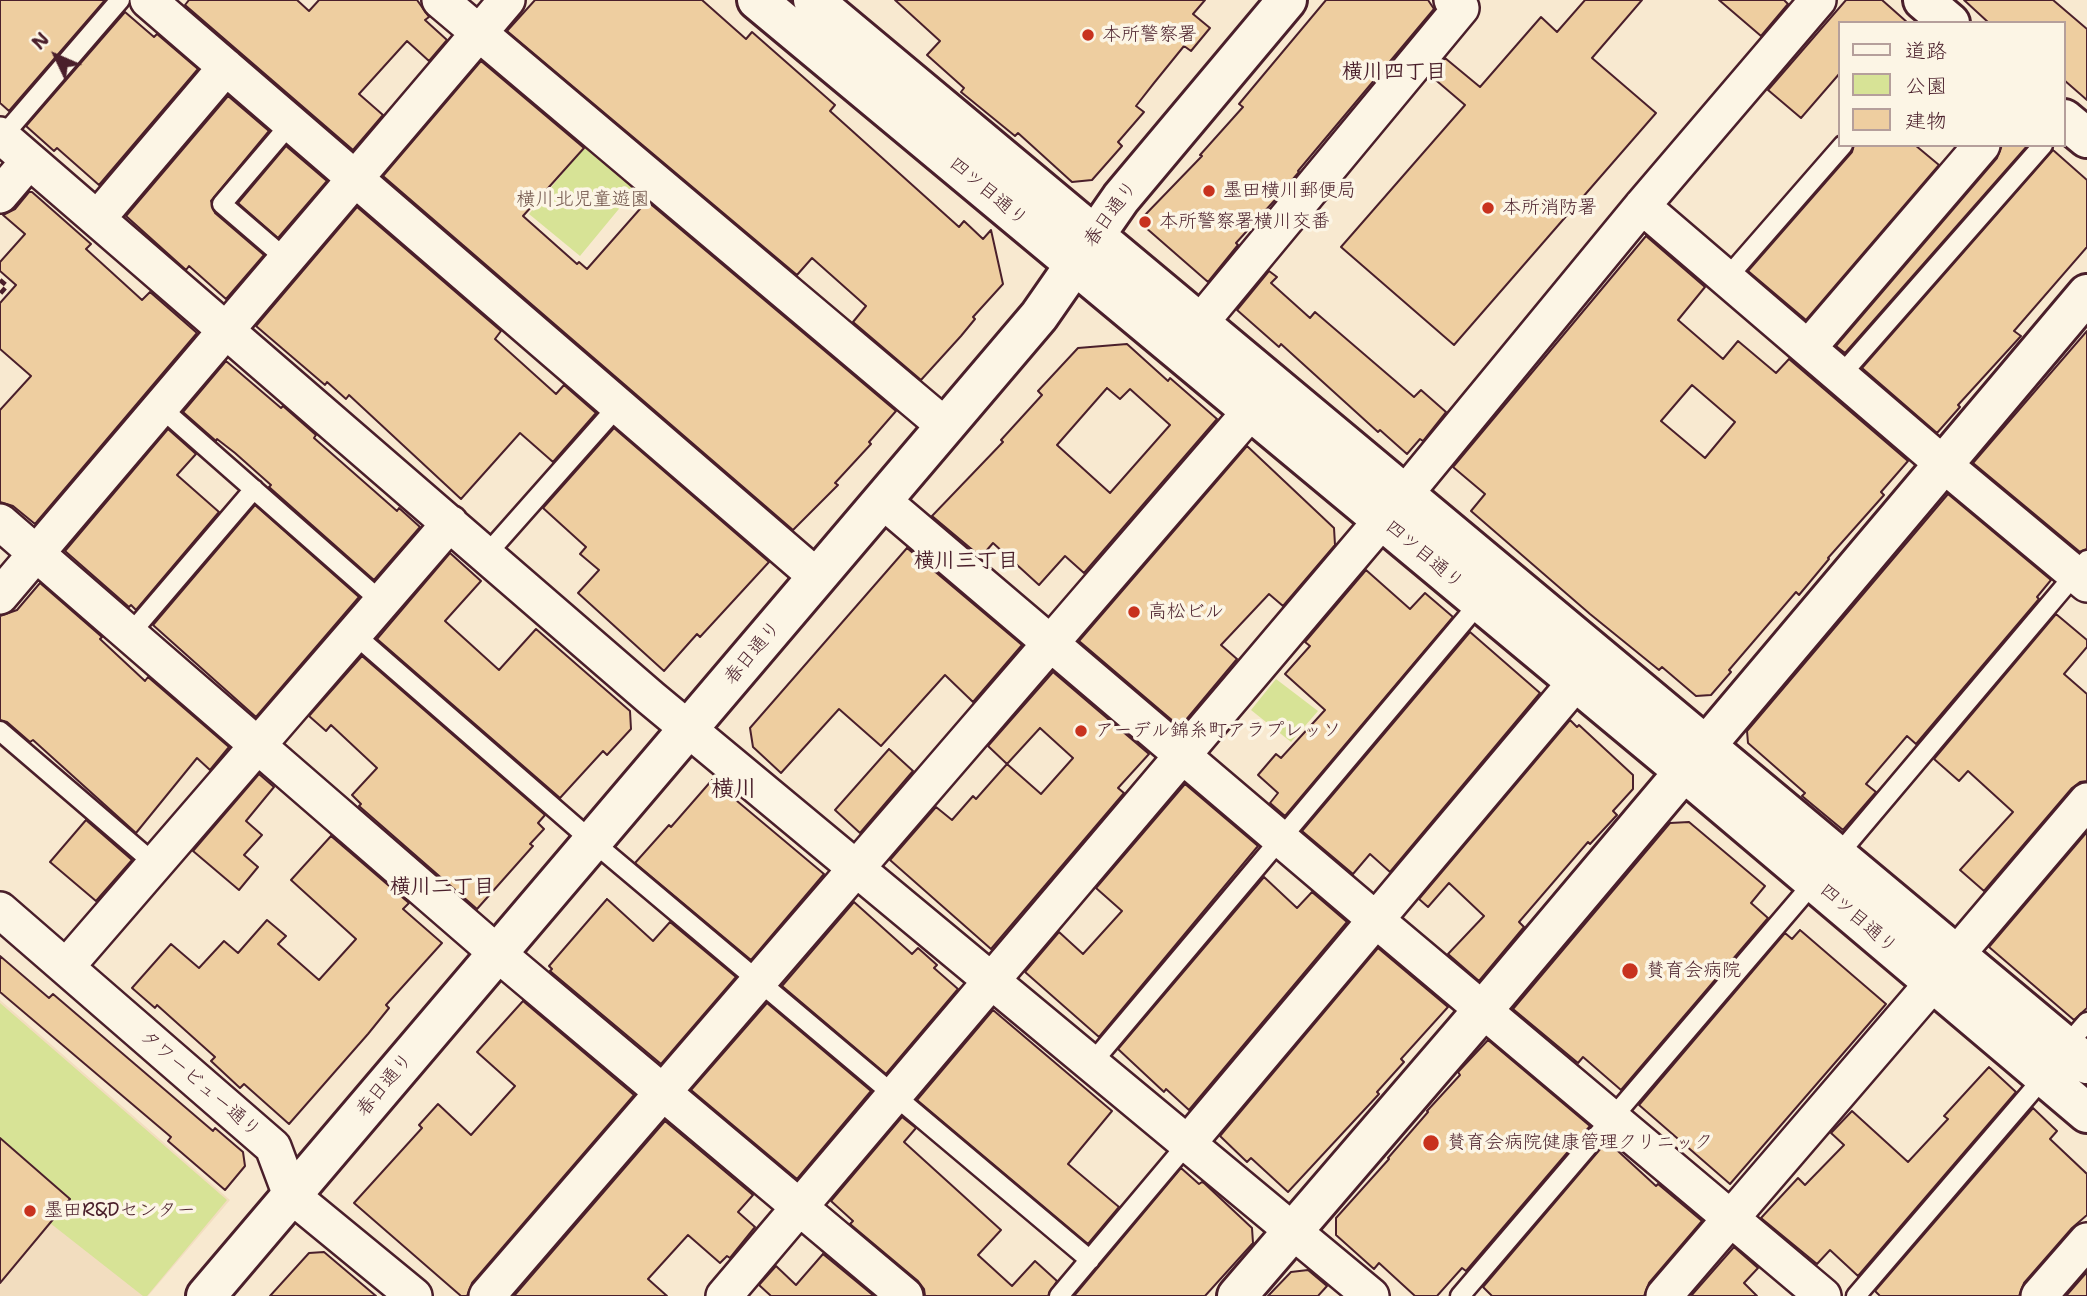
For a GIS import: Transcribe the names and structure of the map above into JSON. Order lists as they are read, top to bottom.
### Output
{
  "streets": {
    "street": ["四ツ目通り", "春日通り", "タワービュー通り"]
  },
  "crossings": [
    ["四ツ目通り", "春日通り"],
    ["春日通り", "タワービュー通り"]
  ],
  "districts": [
    "横川四丁目",
    "横川三丁目",
    "横川",
    "横川二丁目"
  ],
  "parks": ["横川北児童遊園"],
  "places": [
    "本所警察署",
    "墨田横川郵便局",
    "本所消防署",
    "本所警察署横川交番",
    "高松ビル",
    "アーデル錦糸町アラプレッソ",
    "賛育会病院",
    "賛育会病院健康管理クリニック",
    "墨田R&Dセンター"
  ],
  "legend": ["道路", "公園", "建物"],
  "north": "top left"
}
